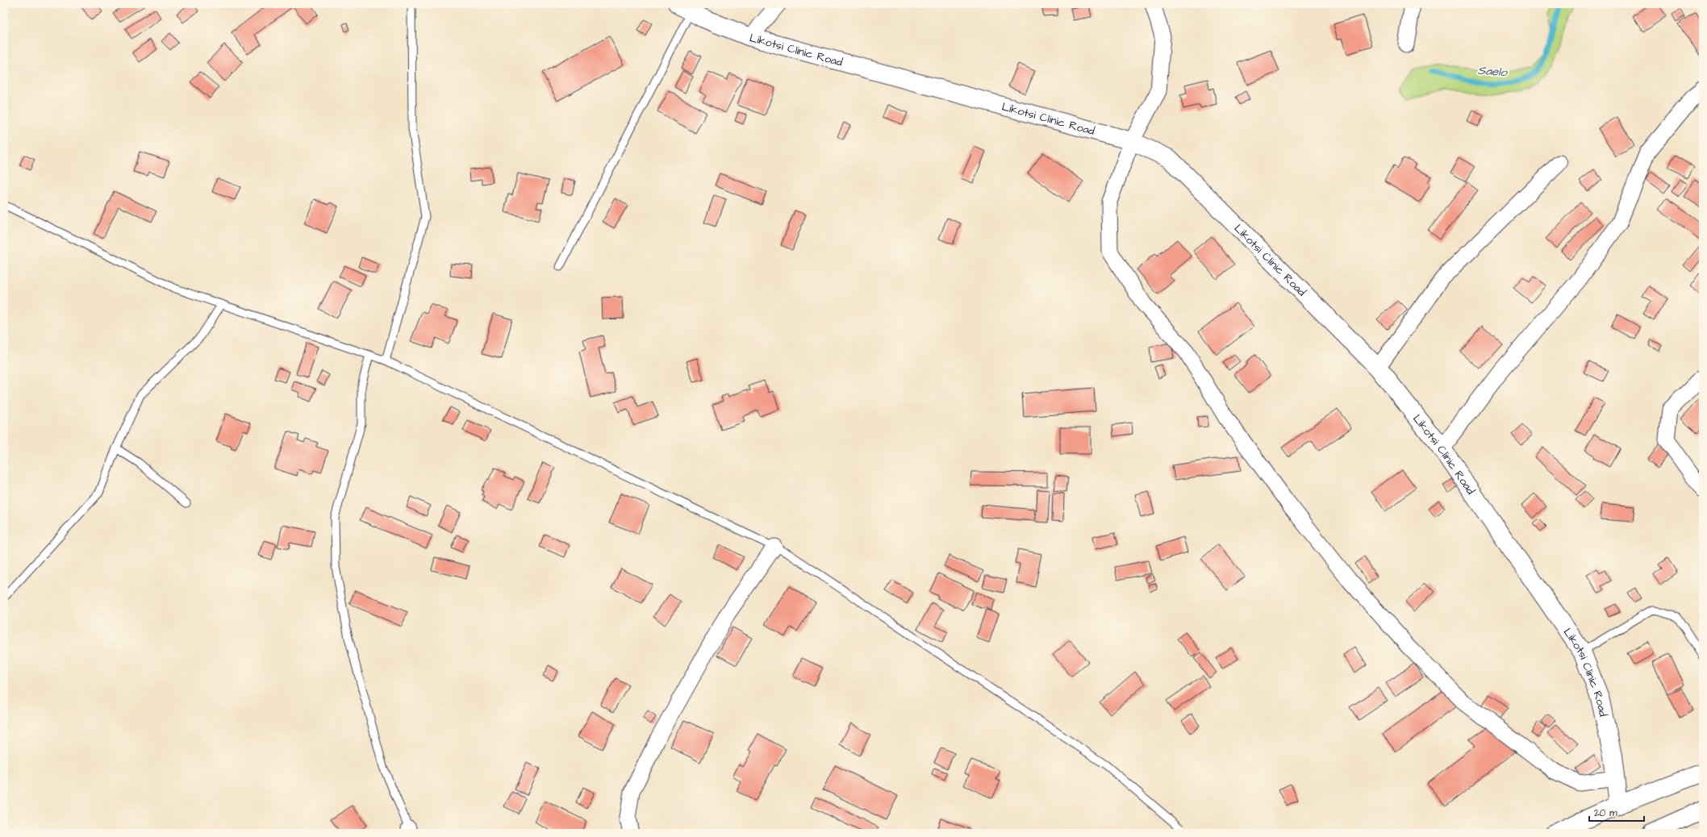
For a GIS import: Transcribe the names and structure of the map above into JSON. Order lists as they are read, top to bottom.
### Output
{
  "streets": {
    "street": ["Likotsi Clinic Road"]
  },
  "water": ["Saelo"],
  "scale_bar": "20 m"
}
